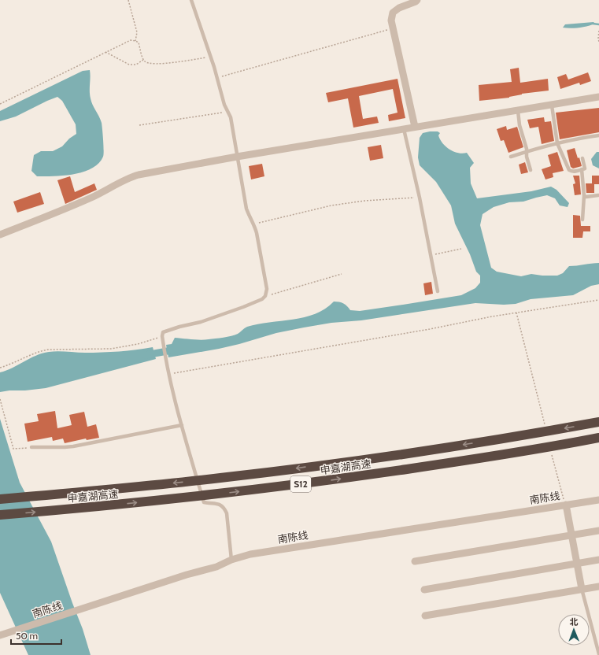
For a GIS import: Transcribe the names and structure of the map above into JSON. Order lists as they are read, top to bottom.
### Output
{
  "streets": {
    "highway": ["申嘉湖高速", "S12"],
    "street": ["南陈线"]
  },
  "scale_bar": "50 m",
  "north": "top"
}
